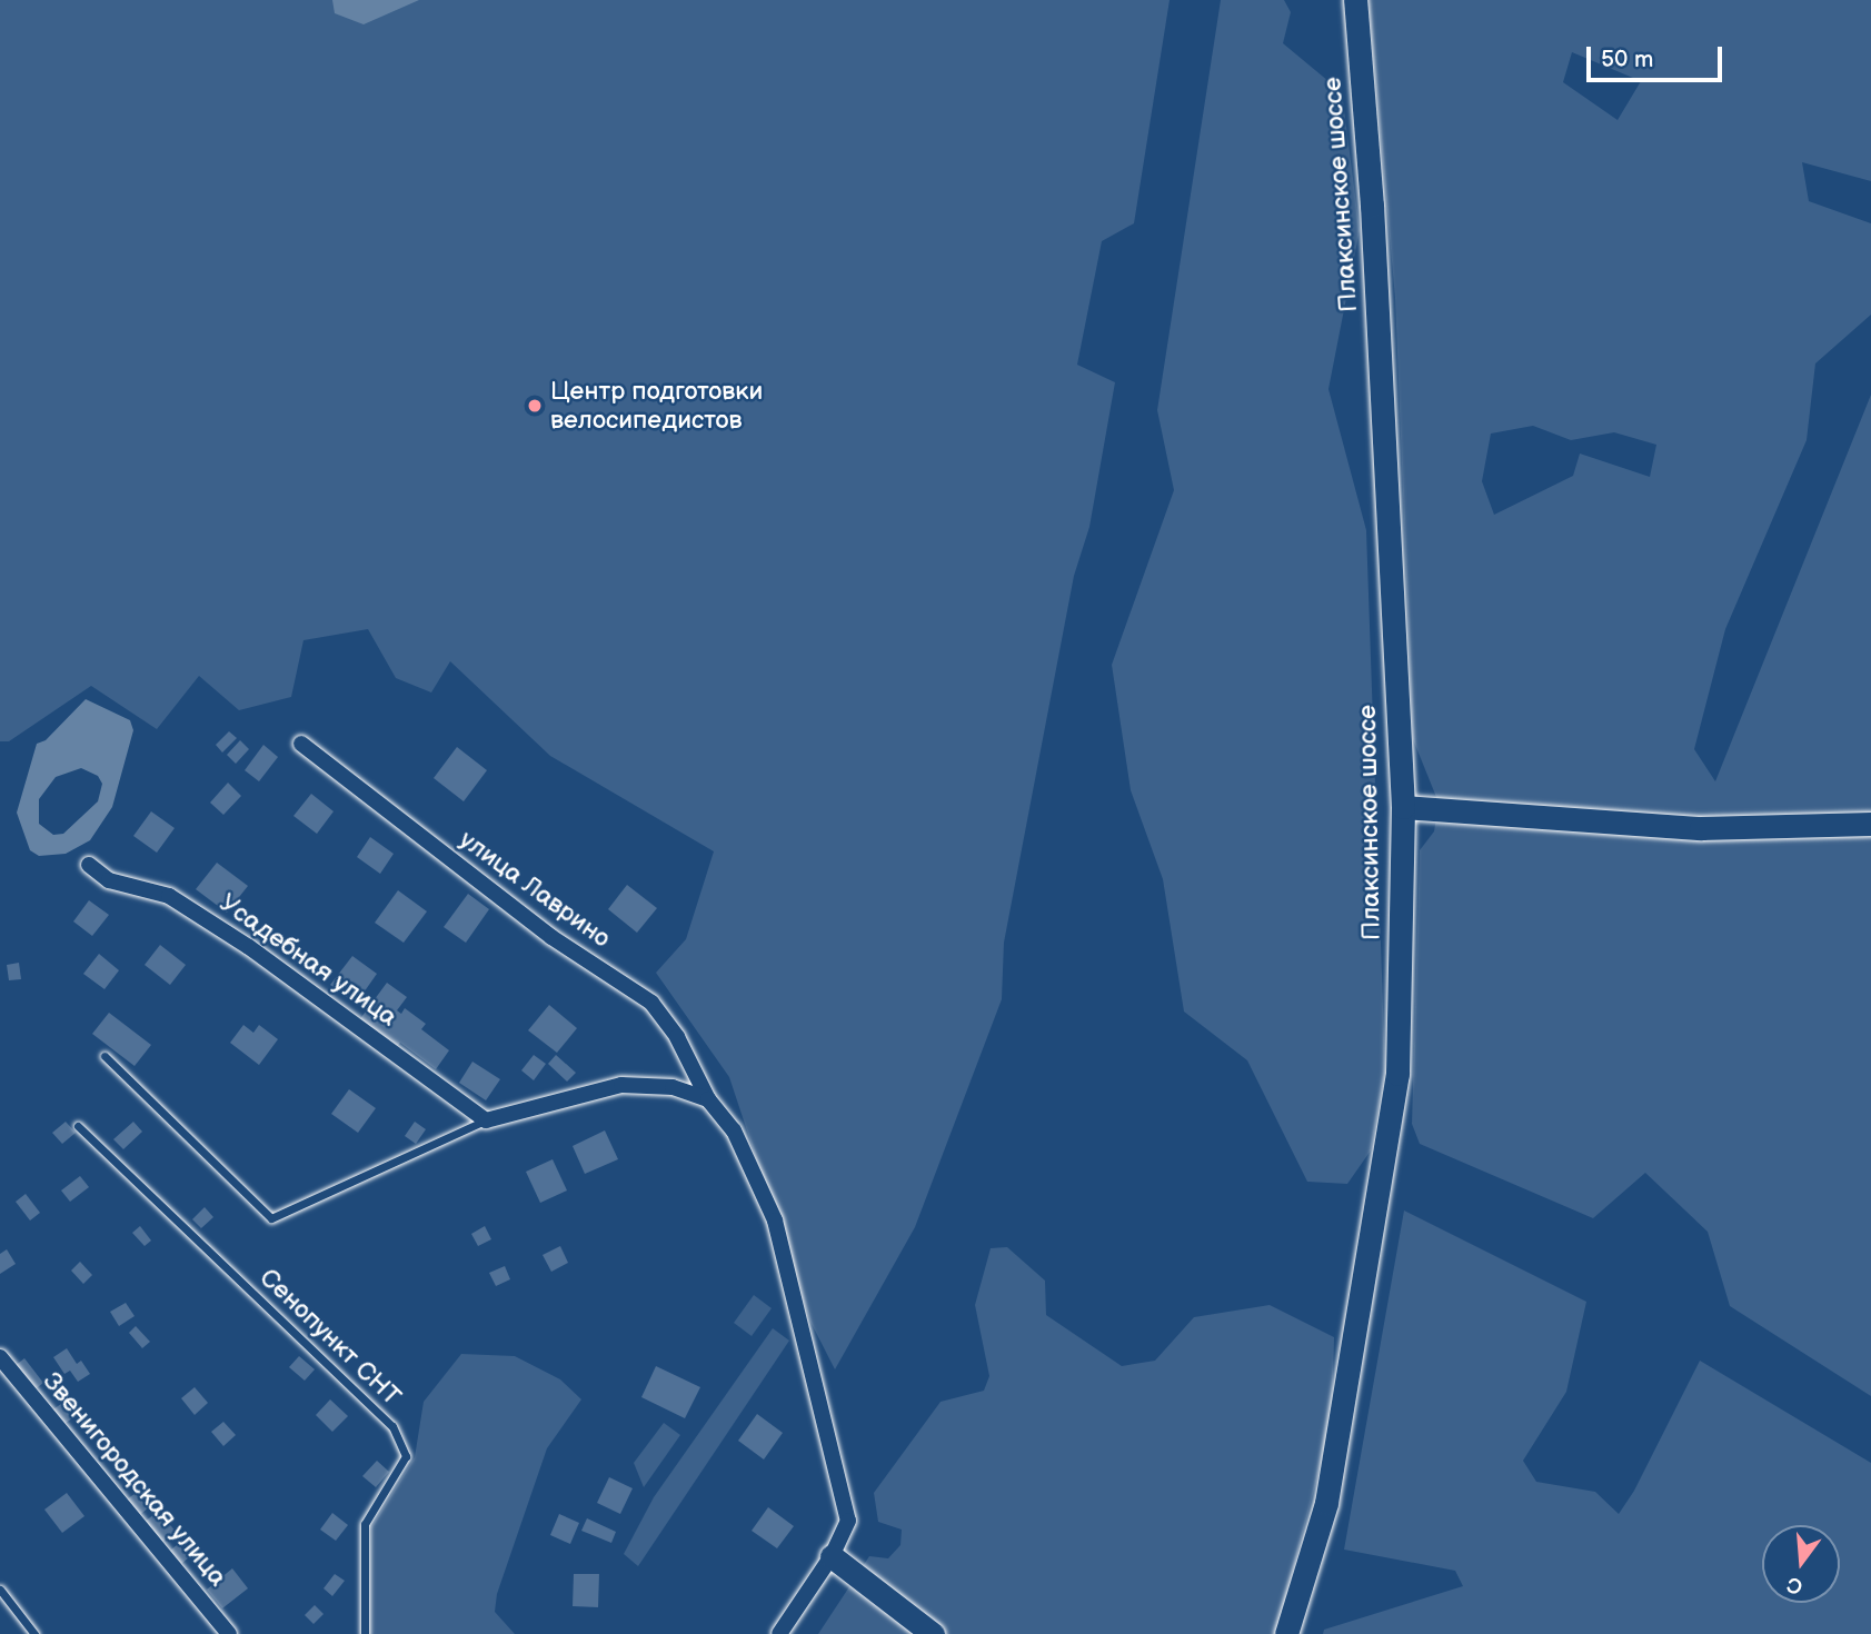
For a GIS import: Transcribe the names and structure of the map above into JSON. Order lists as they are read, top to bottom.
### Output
{
  "streets": {
    "main road": ["Плаксинское шоссе"],
    "street": ["улица Лаврино", "Усадебная улица", "Звенигородская улица"],
    "lane": ["Сенопункт СНТ"]
  },
  "places": ["Центр подготовки велосипедистов"],
  "scale_bar": "50 m",
  "north": "bottom"
}
